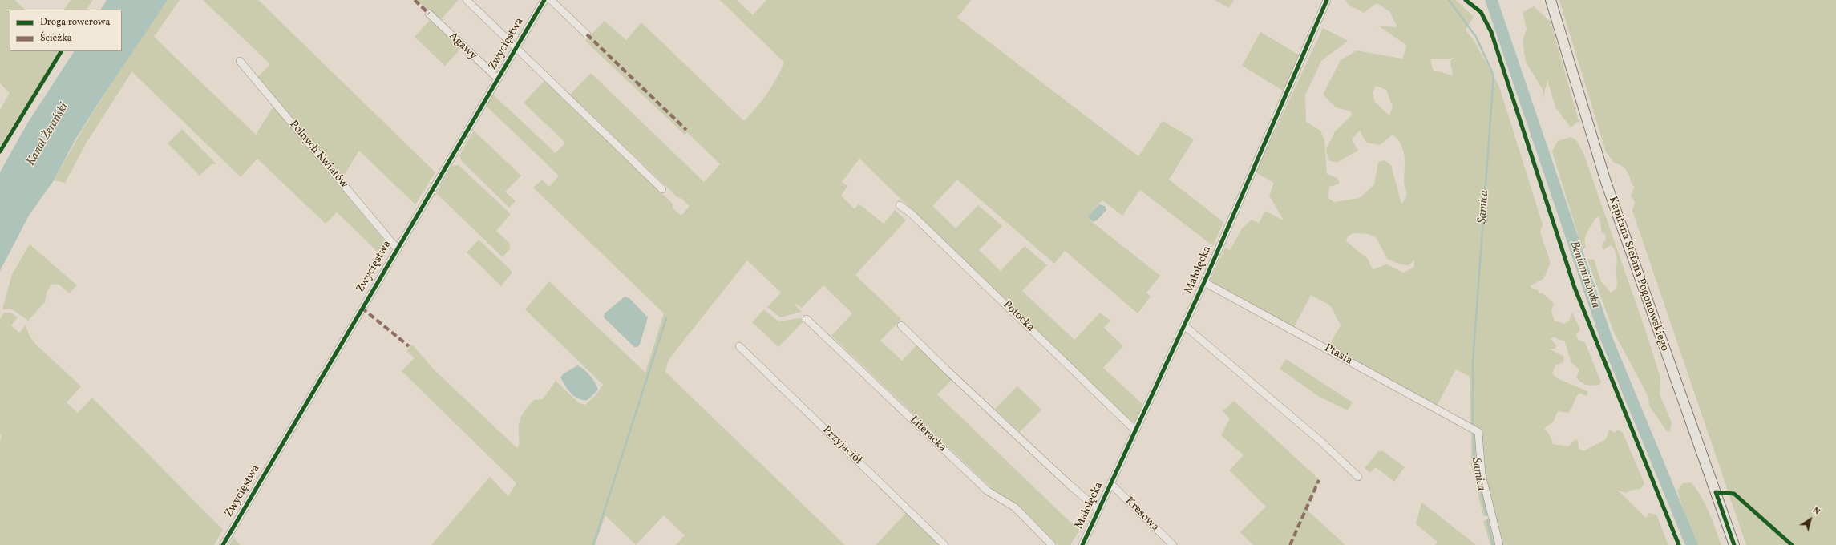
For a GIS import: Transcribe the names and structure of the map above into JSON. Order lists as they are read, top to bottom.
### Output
{
  "streets": {
    "main road": ["Kapitana Stefana Pogonowskiego"],
    "street": [
      "Zwycięstwa",
      "Agawy",
      "Polnych Kwiatów",
      "Małołęcka",
      "Potocka",
      "Ptasia",
      "Literacka",
      "Przyjaciół",
      "Kresowa"
    ]
  },
  "crossings": [
    ["Zwycięstwa", "Agawy"],
    ["Zwycięstwa", "Polnych Kwiatów"],
    ["Małołęcka", "Potocka"],
    ["Małołęcka", "Ptasia"],
    ["Małołęcka", "Kresowa"]
  ],
  "water": ["Kanał Żerański", "Samica", "Beniaminówka"],
  "legend": ["Droga rowerowa", "Ścieżka"],
  "north": "top right"
}
